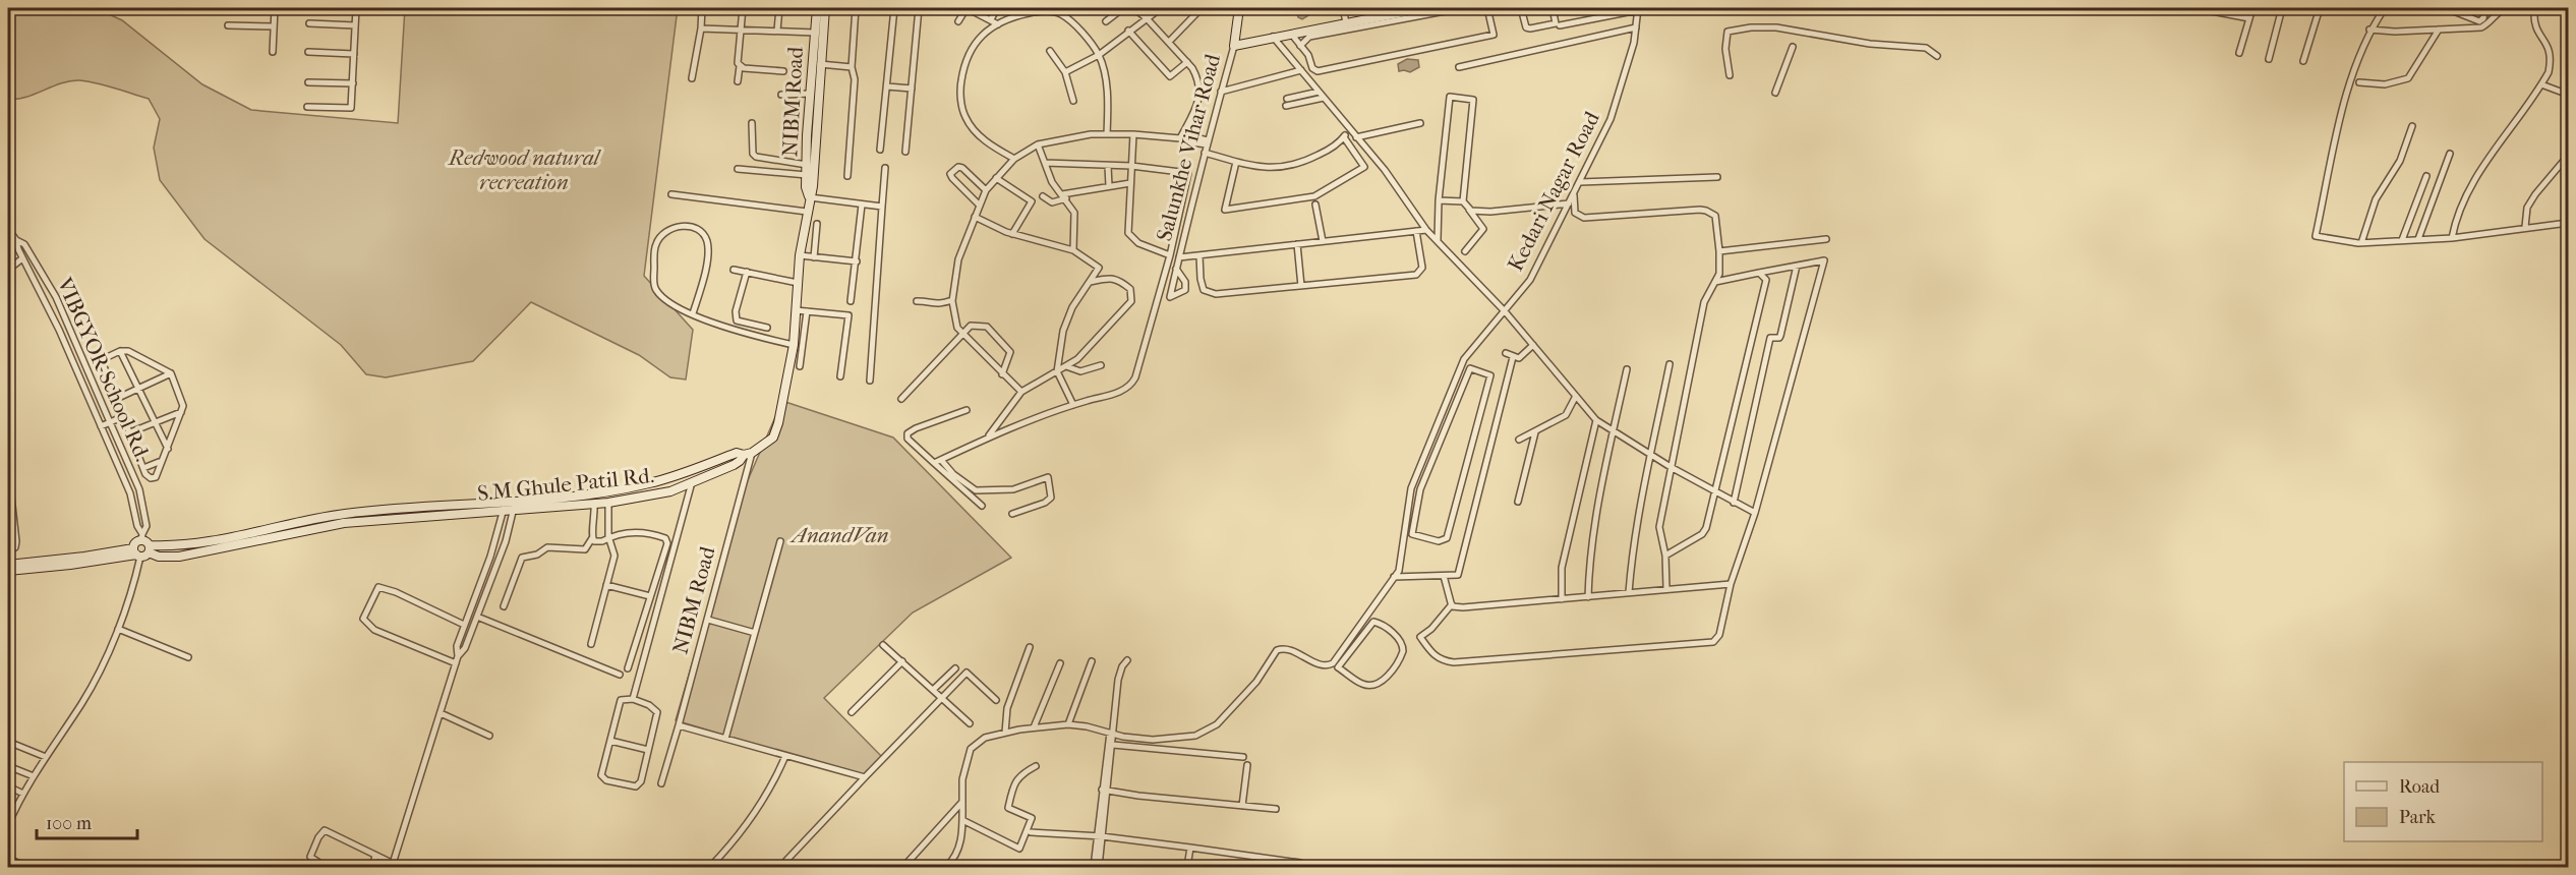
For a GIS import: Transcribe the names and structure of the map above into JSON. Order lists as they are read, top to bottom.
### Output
{
  "streets": {
    "street": [
      "NIBM Road",
      "Salunkhe Vihar Road",
      "Kedari Nagar Road",
      "VIBGYOR School Rd.",
      "S.M Ghule Patil Rd."
    ]
  },
  "crossings": [
    ["NIBM Road", "S.M Ghule Patil Rd."]
  ],
  "parks": ["Redwood natural recreation", "AnandVan"],
  "legend": ["Road", "Park"],
  "scale_bar": "100 m"
}
